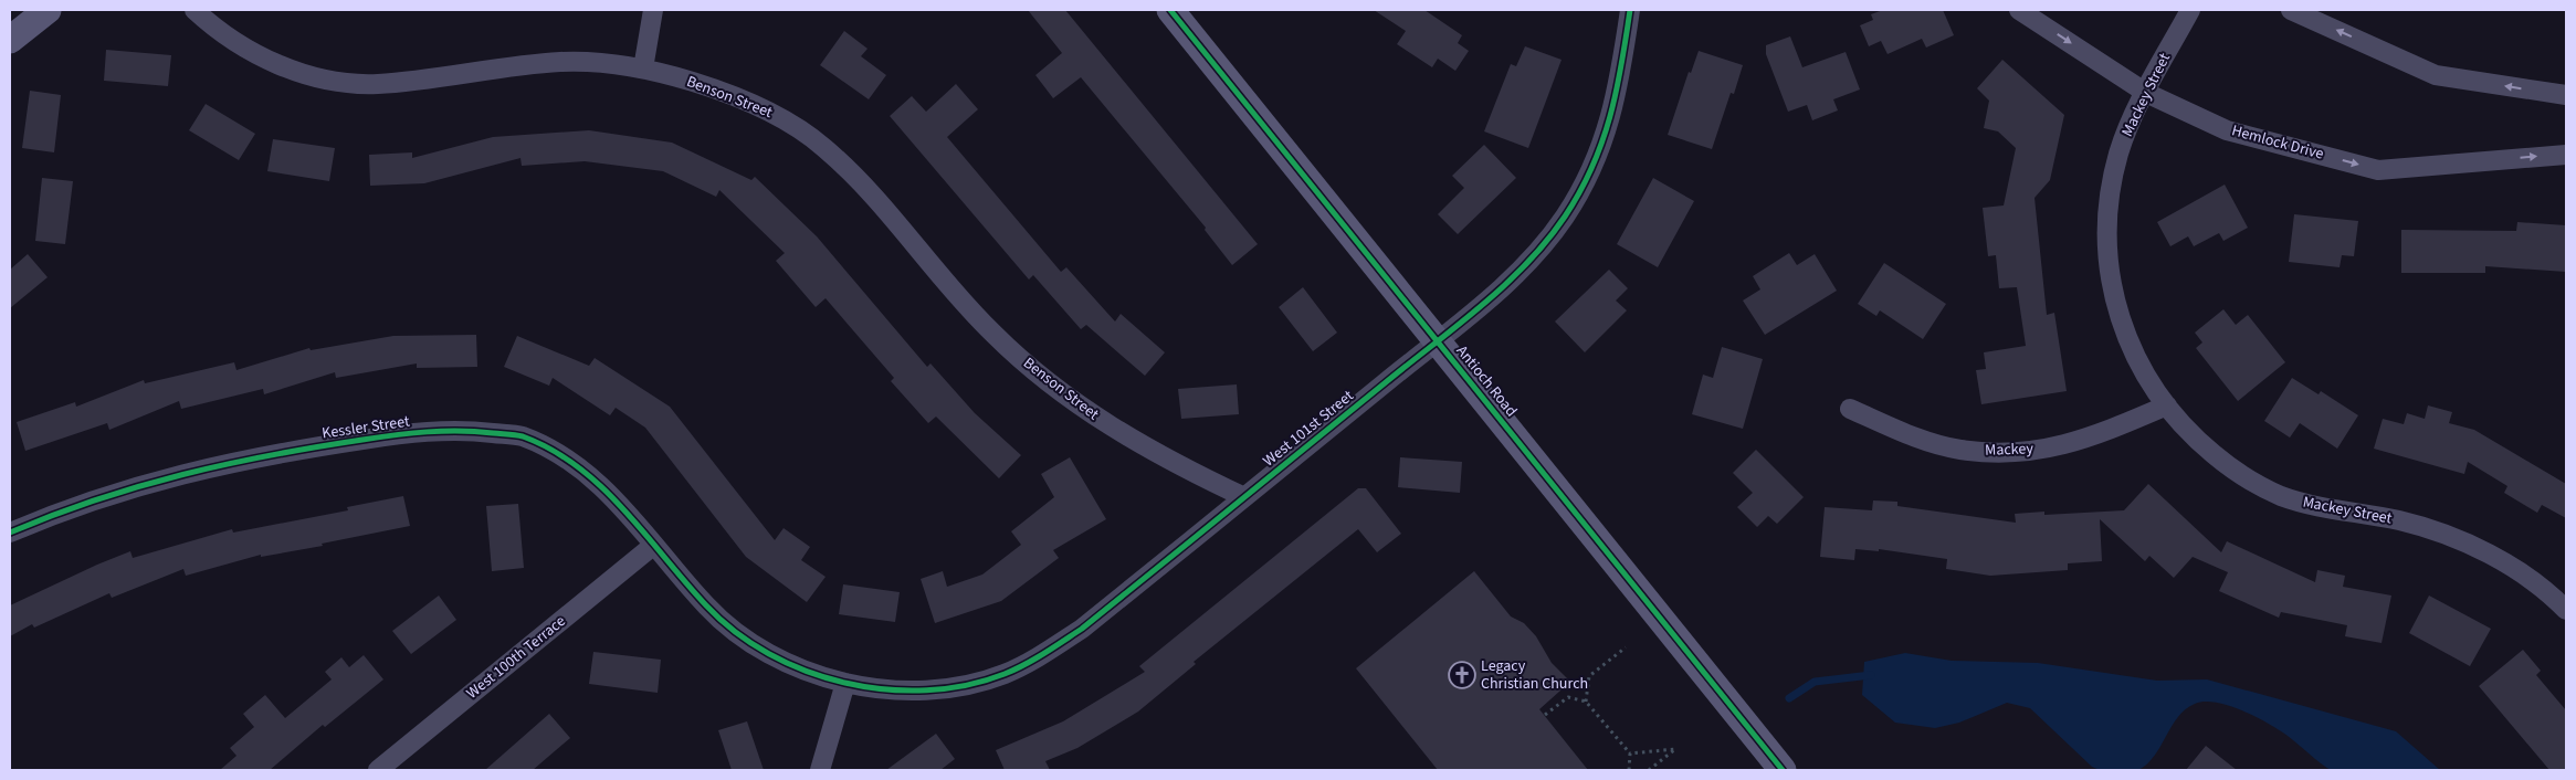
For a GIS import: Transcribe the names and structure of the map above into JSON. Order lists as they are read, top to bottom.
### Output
{
  "streets": {
    "main road": ["Antioch Road"],
    "street": [
      "Mackey Street",
      "Benson Street",
      "Hemlock Drive",
      "Kessler Street",
      "West 101st Street",
      "Mackey",
      "West 100th Terrace"
    ]
  },
  "crossings": [
    ["Mackey Street", "Hemlock Drive"],
    ["Mackey Street", "Mackey"],
    ["Benson Street", "West 101st Street"],
    ["Antioch Road", "West 101st Street"],
    ["Kessler Street", "West 101st Street"],
    ["Kessler Street", "West 100th Terrace"]
  ],
  "places": {
    "church": ["Legacy Christian Church"]
  }
}
